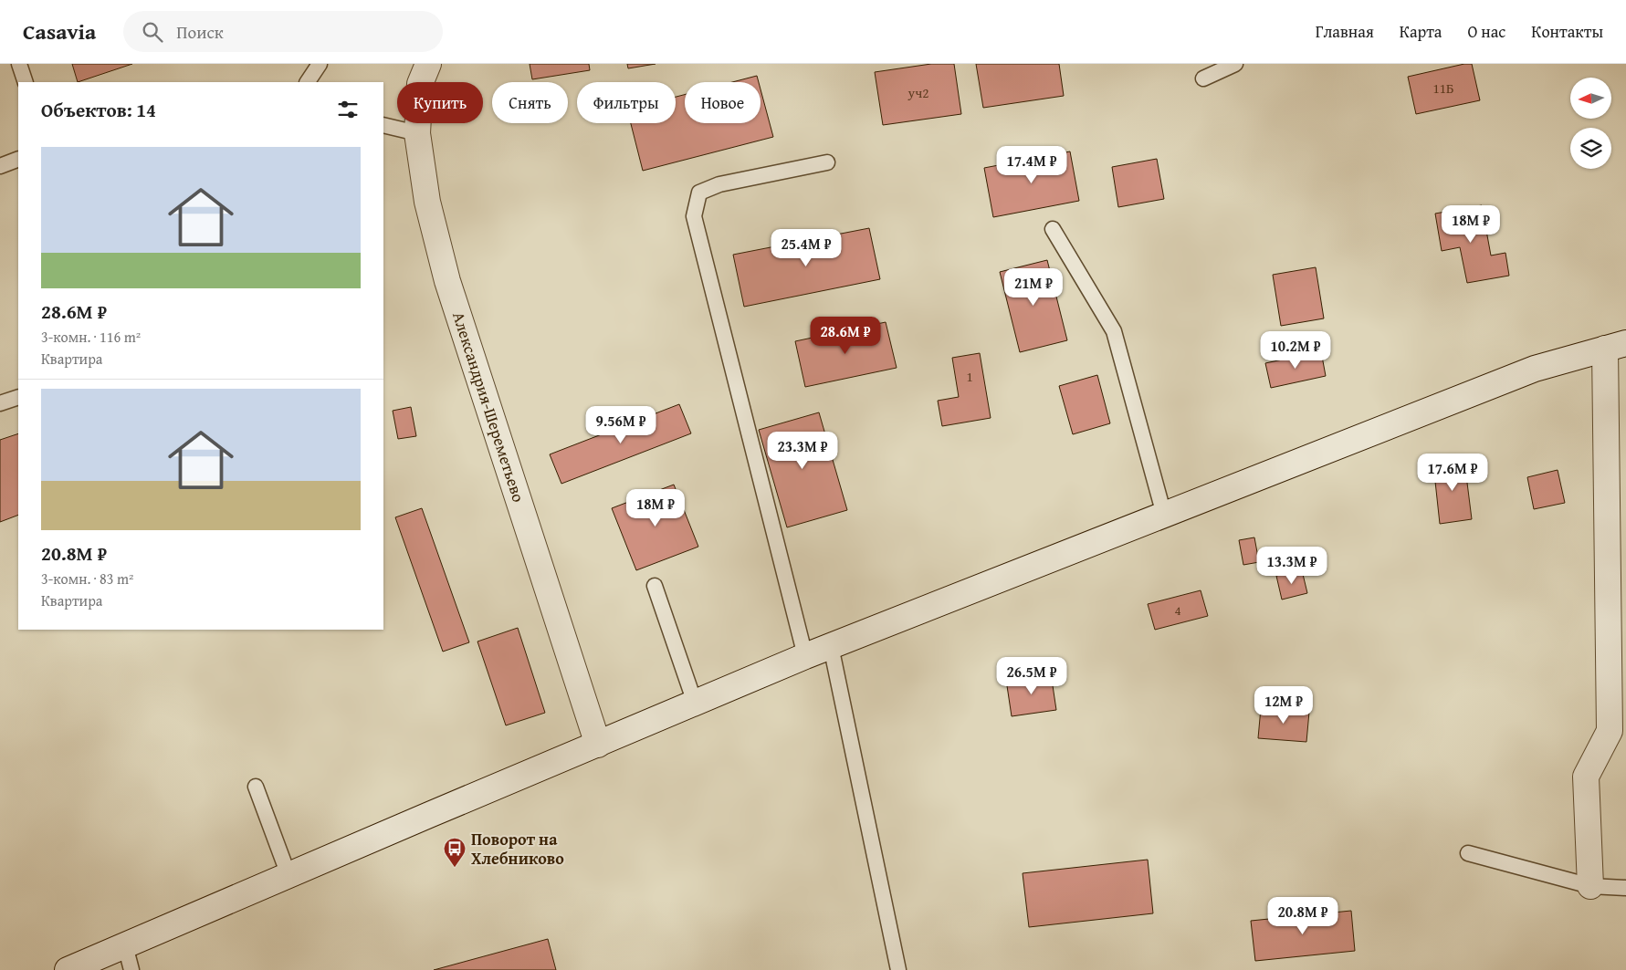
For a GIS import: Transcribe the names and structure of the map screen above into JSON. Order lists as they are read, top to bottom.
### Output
{
  "streets": {
    "main road": ["Александрия-Шереметьево"]
  },
  "places": {
    "bus stop": ["Поворот на Хлебниково"]
  },
  "house_numbers": [
    "11Б",
    "уч2",
    "1",
    "4"
  ],
  "north": "left",
  "page": {
    "header": "Casavia",
    "search": "Поиск",
    "nav": [
      "Главная",
      "Карта",
      "О нас",
      "Контакты"
    ],
    "chip": [
      "Купить",
      "Снять",
      "Фильтры",
      "Новое"
    ],
    "heading": "Объектов: 14",
    "list": [
      {
        "name": "28.6M ₽",
        "note": "3-комн. · 116 m² · Квартира"
      },
      {
        "name": "20.8M ₽",
        "note": "3-комн. · 83 m² · Квартира"
      }
    ],
    "price": [
      "17.4M ₽",
      "18M ₽",
      "25.4M ₽",
      "21M ₽",
      "28.6M ₽",
      "10.2M ₽",
      "9.56M ₽",
      "23.3M ₽",
      "17.6M ₽",
      "18M ₽",
      "13.3M ₽",
      "26.5M ₽",
      "12M ₽",
      "20.8M ₽"
    ]
  }
}
